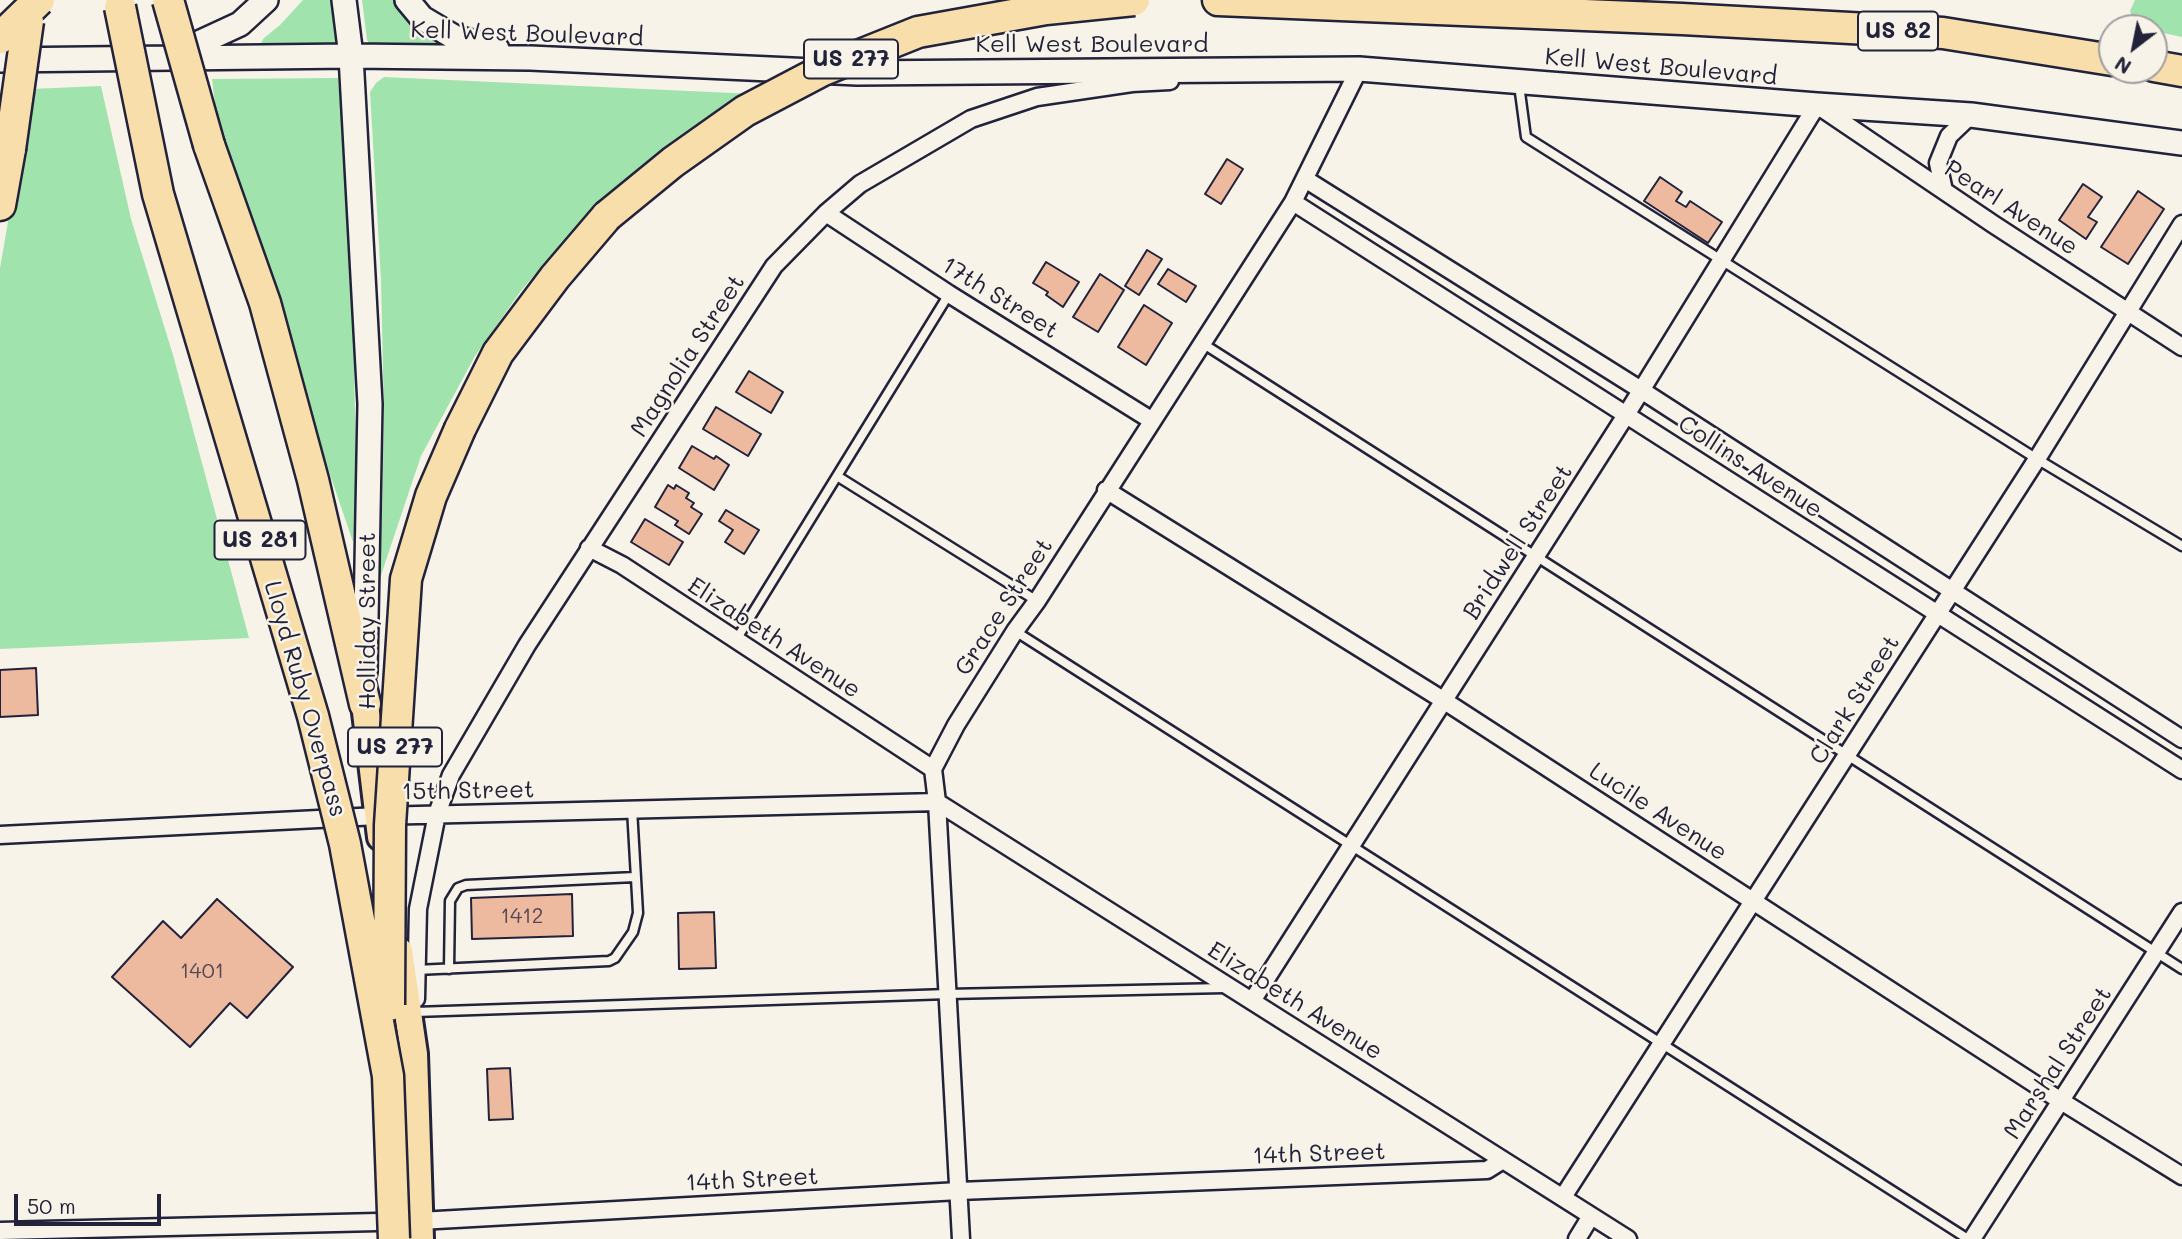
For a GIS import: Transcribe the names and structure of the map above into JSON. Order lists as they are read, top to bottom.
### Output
{
  "streets": {
    "highway": [
      "US 82",
      "US 277",
      "US 281",
      "Lloyd Ruby Overpass"
    ],
    "main road": ["Kell West Boulevard", "Holliday Street"],
    "street": [
      "Pearl Avenue",
      "17th Street",
      "Magnolia Street",
      "Collins Avenue",
      "Bridwell Street",
      "Grace Street",
      "Elizabeth Avenue",
      "Clark Street",
      "15th Street",
      "Lucile Avenue",
      "Marshal Street",
      "14th Street"
    ]
  },
  "crossings": [
    ["Kell West Boulevard", "Pearl Avenue"],
    ["Kell West Boulevard", "Magnolia Street"],
    ["Kell West Boulevard", "Bridwell Street"],
    ["Kell West Boulevard", "Grace Street"],
    ["Kell West Boulevard", "Holliday Street"],
    ["US 277", "Lloyd Ruby Overpass"],
    ["Pearl Avenue", "Bridwell Street"],
    ["Pearl Avenue", "Clark Street"],
    ["17th Street", "Magnolia Street"],
    ["17th Street", "Grace Street"],
    ["Magnolia Street", "Grace Street"],
    ["Magnolia Street", "Holliday Street"],
    ["Magnolia Street", "Elizabeth Avenue"],
    ["Magnolia Street", "15th Street"],
    ["Collins Avenue", "Bridwell Street"],
    ["Collins Avenue", "Grace Street"],
    ["Collins Avenue", "Clark Street"],
    ["Bridwell Street", "Elizabeth Avenue"],
    ["Bridwell Street", "Lucile Avenue"],
    ["Grace Street", "Elizabeth Avenue"],
    ["Grace Street", "Lucile Avenue"],
    ["Holliday Street", "15th Street"],
    ["Holliday Street", "14th Street"],
    ["Elizabeth Avenue", "Clark Street"],
    ["Elizabeth Avenue", "15th Street"],
    ["Elizabeth Avenue", "14th Street"],
    ["Clark Street", "Lucile Avenue"],
    ["Lucile Avenue", "Marshal Street"]
  ],
  "house_numbers": ["1412", "1401"],
  "scale_bar": "50 m",
  "north": "bottom left"
}
